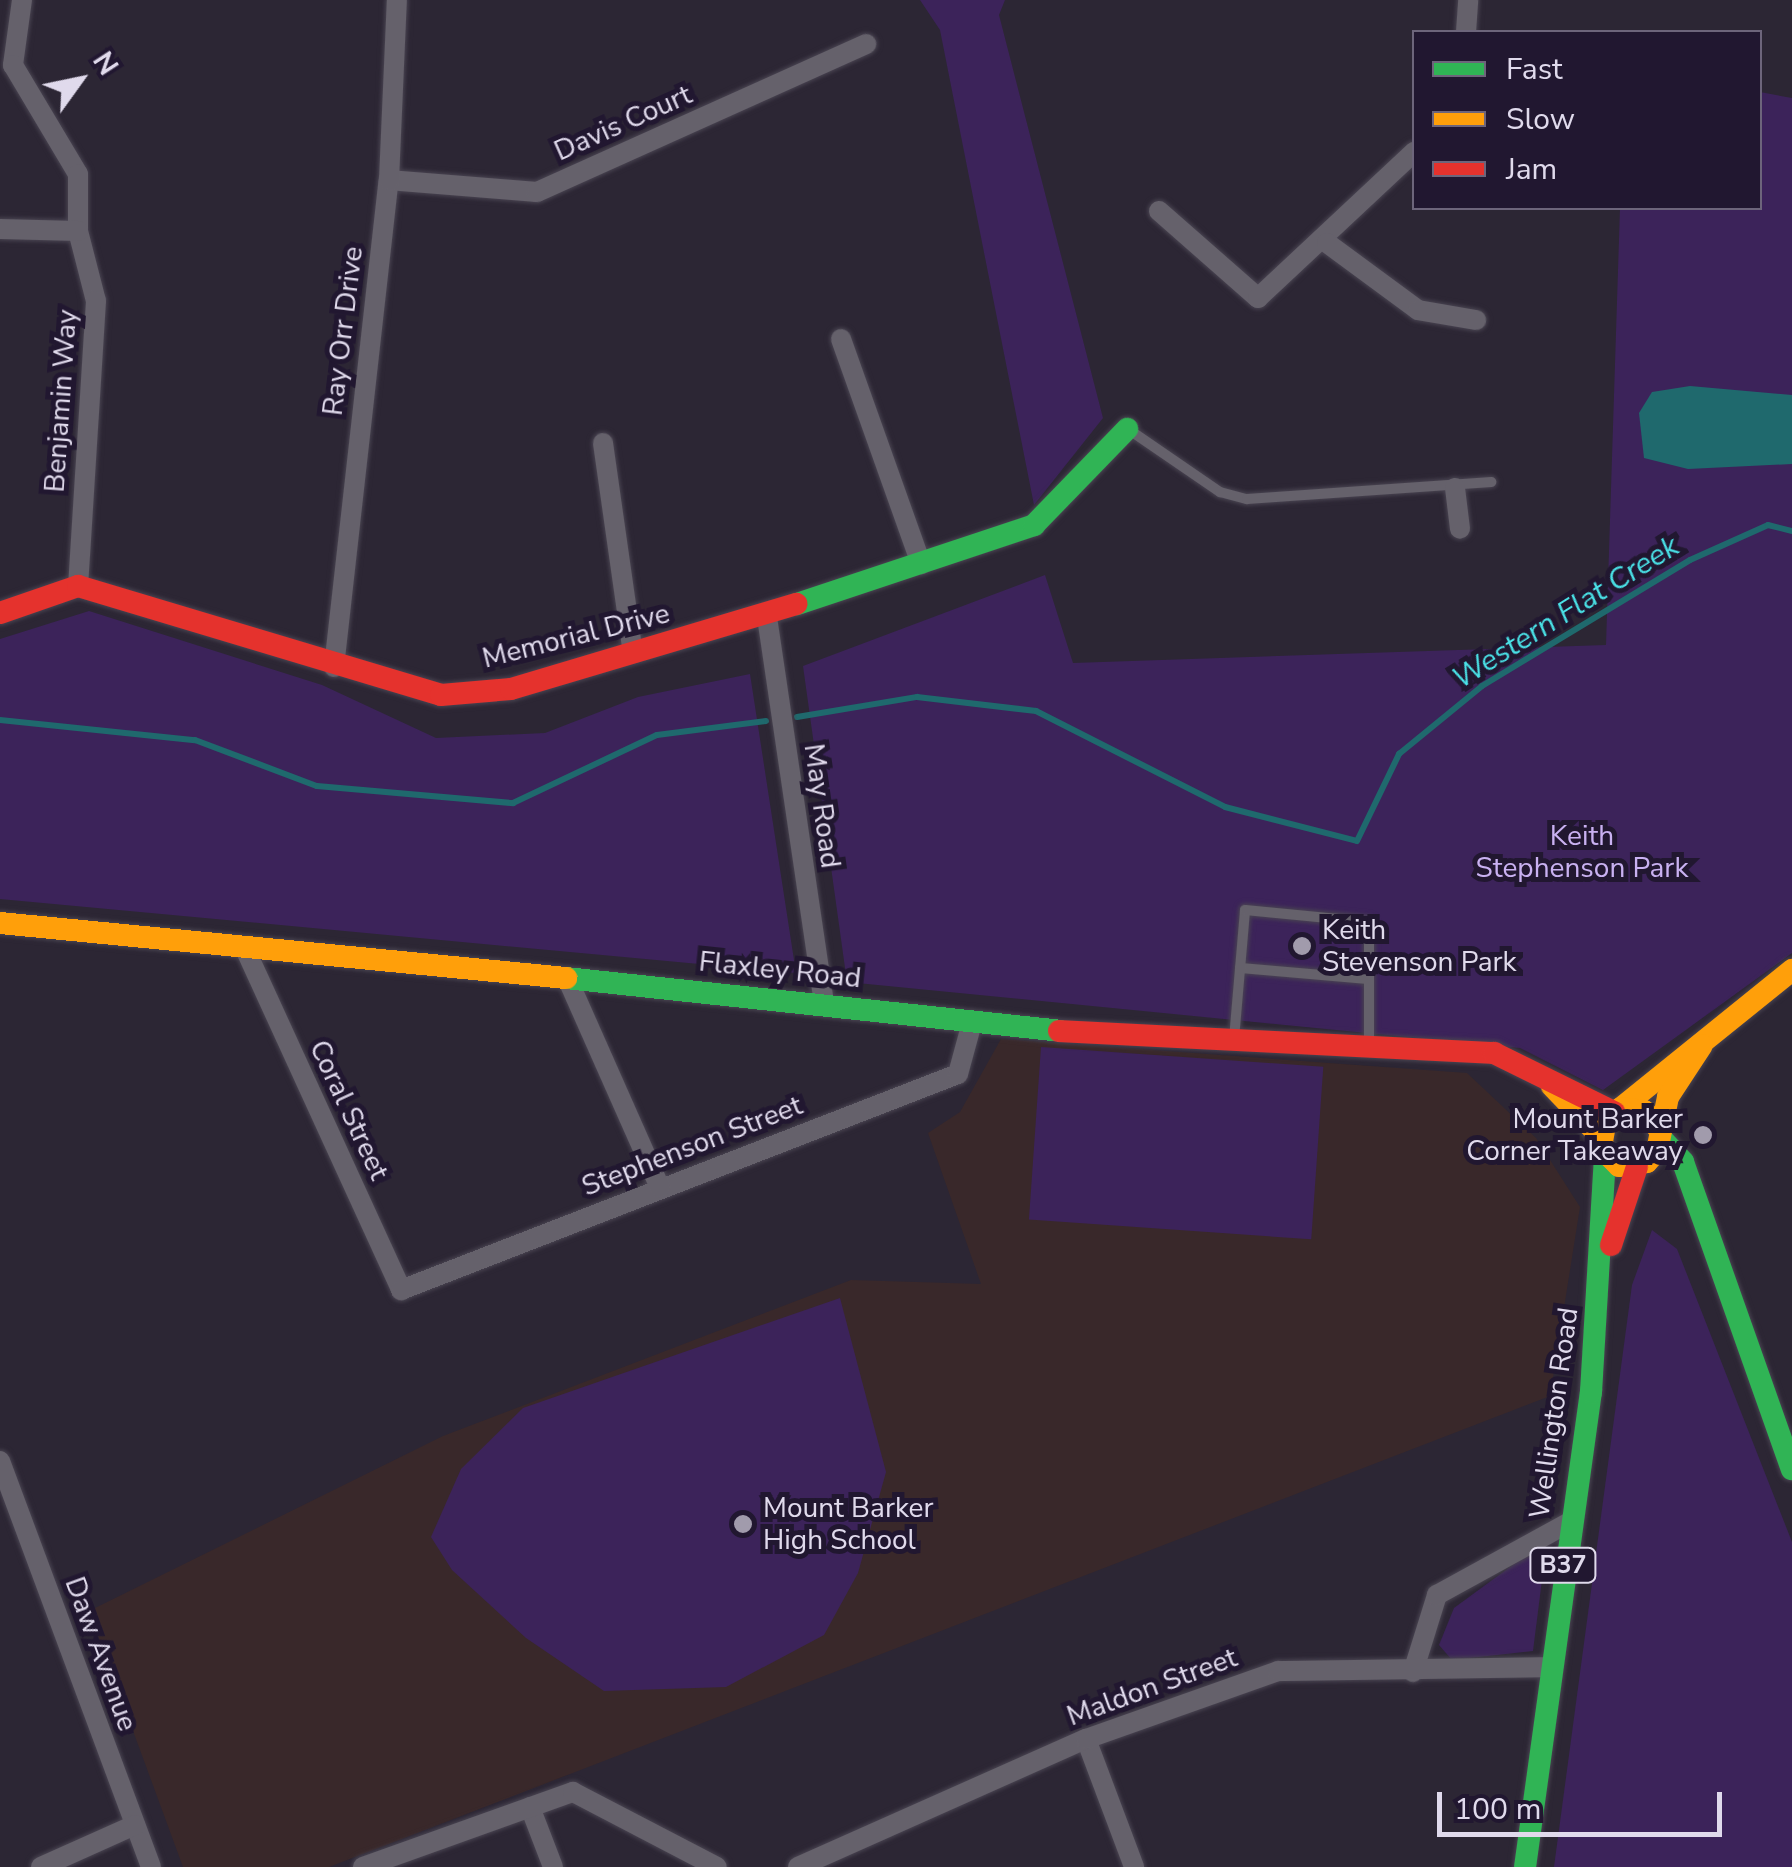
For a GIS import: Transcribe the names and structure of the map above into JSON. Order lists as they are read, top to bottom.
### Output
{
  "streets": {
    "main road": [
      "Memorial Drive",
      "Flaxley Road",
      "Wellington Road",
      "B37"
    ],
    "street": [
      "Davis Court",
      "Ray Orr Drive",
      "Benjamin Way",
      "May Road",
      "Coral Street",
      "Stephenson Street",
      "Daw Avenue",
      "Maldon Street"
    ]
  },
  "crossings": [
    ["Davis Court", "Ray Orr Drive"],
    ["Ray Orr Drive", "Memorial Drive"],
    ["Benjamin Way", "Memorial Drive"],
    ["Memorial Drive", "May Road"],
    ["May Road", "Flaxley Road"],
    ["Flaxley Road", "Coral Street"],
    ["Flaxley Road", "Stephenson Street"],
    ["Flaxley Road", "Wellington Road"],
    ["Flaxley Road", "B37"],
    ["Coral Street", "Stephenson Street"],
    ["Wellington Road", "B37"],
    ["Wellington Road", "Maldon Street"]
  ],
  "water": ["Western Flat Creek"],
  "parks": ["Keith Stephenson Park"],
  "places": ["Keith Stevenson Park", "Mount Barker Corner Takeaway", "Mount Barker High School"],
  "legend": ["Fast", "Slow", "Jam"],
  "scale_bar": "100 m",
  "north": "top right"
}
